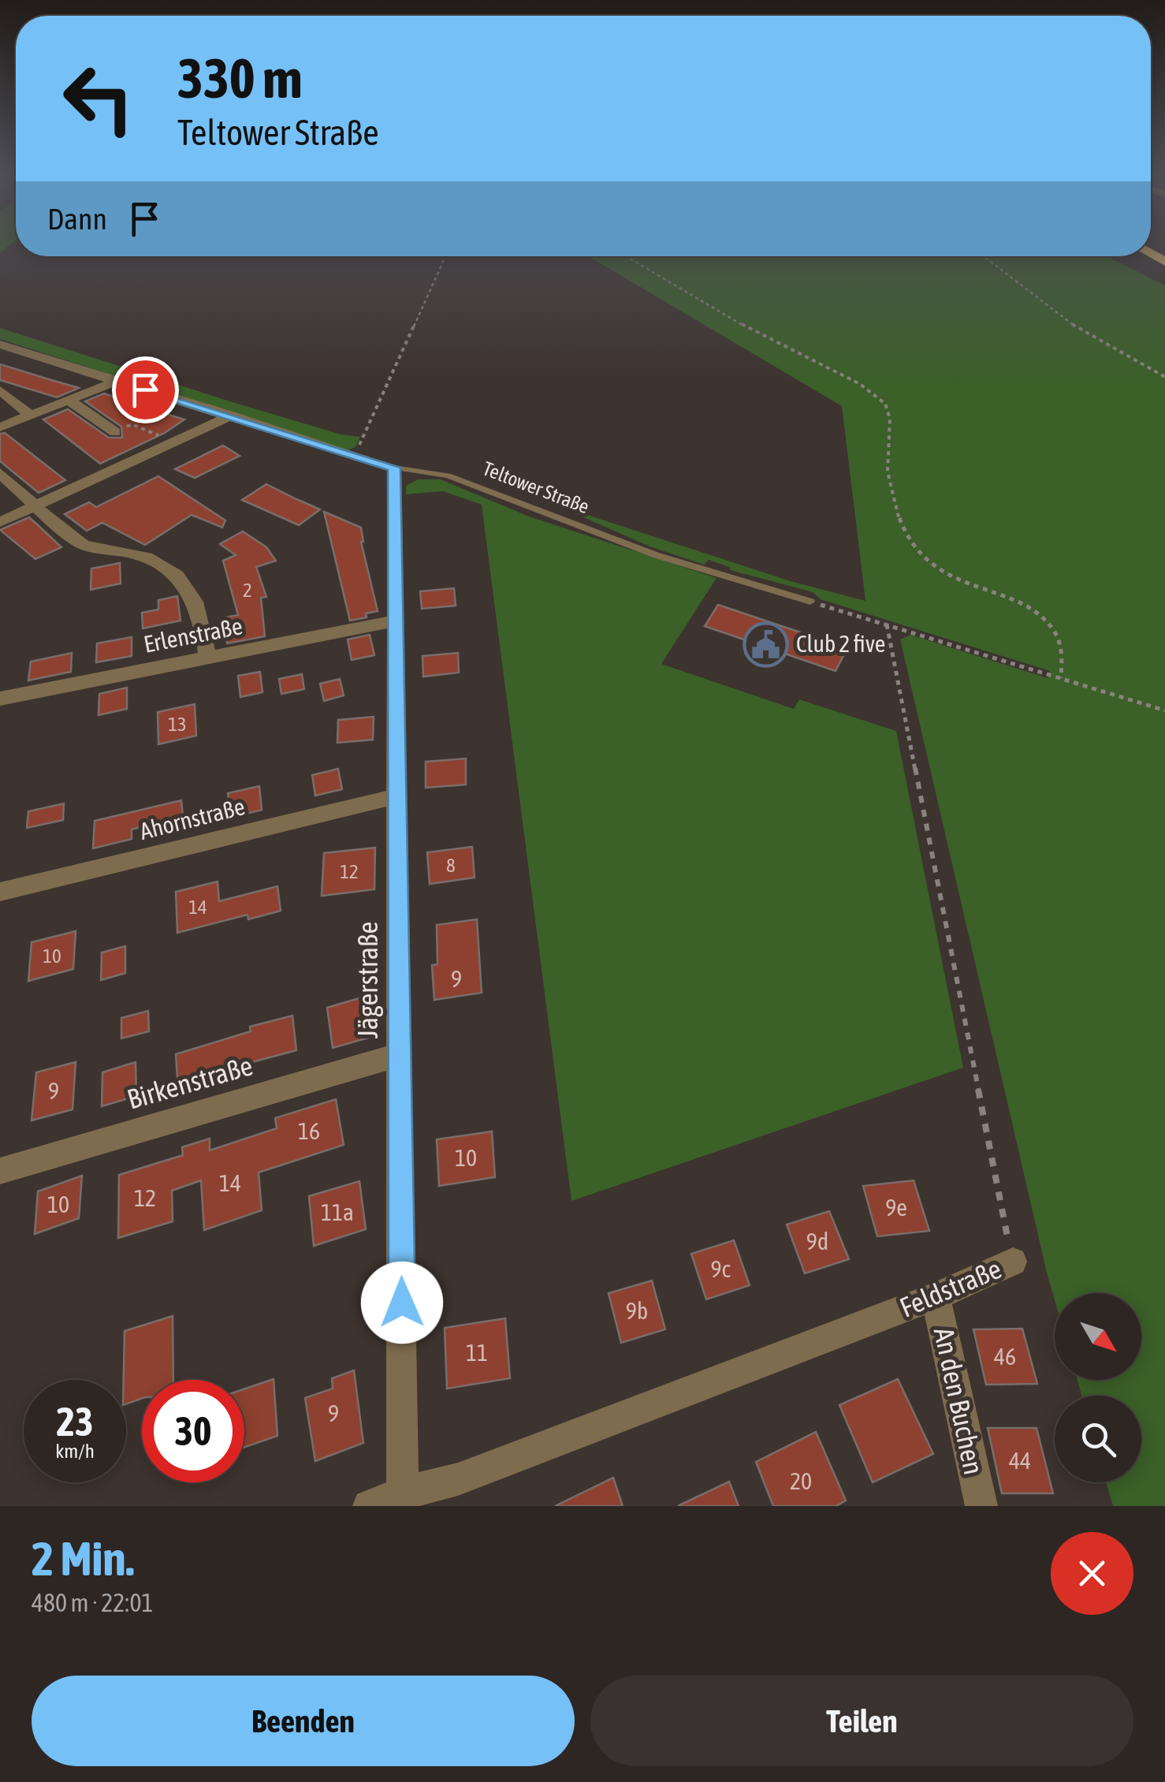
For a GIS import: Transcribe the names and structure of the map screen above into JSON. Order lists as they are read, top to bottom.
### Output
{
  "streets": {
    "street": [
      "Teltower Straße",
      "Erlenstraße",
      "Ahornstraße",
      "Jägerstraße",
      "Birkenstraße",
      "Feldstraße",
      "An den Buchen"
    ]
  },
  "crossings": [
    ["Teltower Straße", "Jägerstraße"],
    ["Erlenstraße", "Jägerstraße"],
    ["Ahornstraße", "Jägerstraße"],
    ["Jägerstraße", "Birkenstraße"],
    ["Jägerstraße", "Feldstraße"],
    ["Feldstraße", "An den Buchen"]
  ],
  "places": {
    "public building": ["Club 2 five"]
  },
  "house_numbers": [
    "2",
    "13",
    "8",
    "12",
    "14",
    "10",
    "9",
    "9",
    "16",
    "10",
    "14",
    "12",
    "10",
    "9e",
    "11a",
    "9d",
    "9c",
    "9b",
    "11",
    "46",
    "9",
    "44",
    "20"
  ],
  "north": "bottom right",
  "page": {
    "turn": ["330 m", "Teltower Straße"],
    "then": "Dann",
    "speed": "23 km/h",
    "limit": "30",
    "heading": ["2 Min.", "480 m · 22:01"],
    "buttons": ["Beenden", "Teilen"]
  }
}
